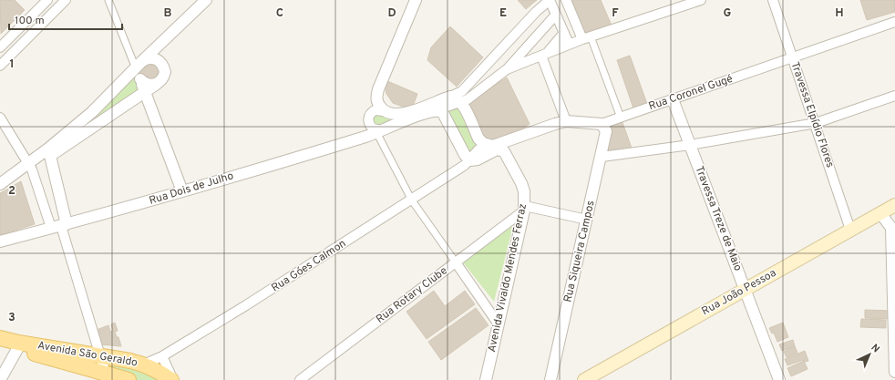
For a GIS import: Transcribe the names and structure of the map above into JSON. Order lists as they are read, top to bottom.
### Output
{
  "streets": {
    "main road": ["Rua João Pessoa", "Avenida São Geraldo"],
    "street": [
      "Rua Coronel Gugé",
      "Travessa Elpídio Flores",
      "Rua Dois de Julho",
      "Travessa Treze de Maio",
      "Rua Siqueira Campos",
      "Rua Góes Calmon",
      "Avenida Vivaldo Mendes Ferraz",
      "Rua Rotary Clube"
    ]
  },
  "crossings": [
    ["Rua Coronel Gugé", "Travessa Elpídio Flores"],
    ["Rua Coronel Gugé", "Travessa Treze de Maio"],
    ["Rua Coronel Gugé", "Rua Siqueira Campos"],
    ["Rua Coronel Gugé", "Rua Góes Calmon"],
    ["Travessa Elpídio Flores", "Rua João Pessoa"],
    ["Travessa Treze de Maio", "Rua João Pessoa"],
    ["Rua Góes Calmon", "Avenida São Geraldo"],
    ["Avenida Vivaldo Mendes Ferraz", "Rua Rotary Clube"]
  ],
  "scale_bar": "100 m",
  "north": "top right",
  "grid": {
    "columns": [
      "B",
      "C",
      "D",
      "E",
      "F",
      "G",
      "H"
    ],
    "rows": ["1", "2", "3"]
  }
}
